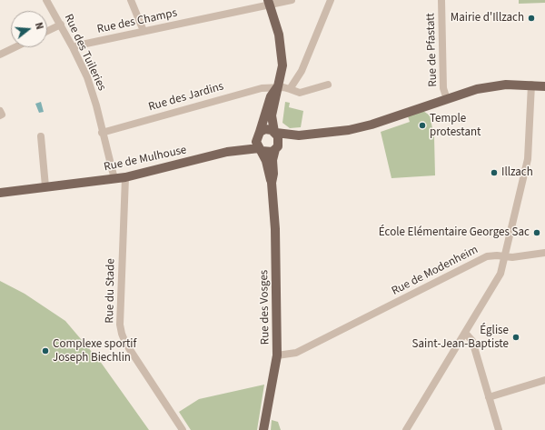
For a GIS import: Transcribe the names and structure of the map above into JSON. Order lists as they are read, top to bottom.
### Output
{
  "streets": {
    "main road": ["Rue de Mulhouse", "Rue des Vosges"],
    "street": [
      "Rue des Champs",
      "Rue de Pfastatt",
      "Rue des Tuileries",
      "Rue des Jardins",
      "Rue de Modenheim",
      "Rue du Stade"
    ]
  },
  "crossings": [
    ["Rue des Champs", "Rue des Tuileries"],
    ["Rue des Champs", "Rue des Vosges"],
    ["Rue des Tuileries", "Rue des Jardins"],
    ["Rue des Tuileries", "Rue de Mulhouse"],
    ["Rue des Jardins", "Rue des Vosges"],
    ["Rue de Mulhouse", "Rue du Stade"],
    ["Rue de Mulhouse", "Rue des Vosges"],
    ["Rue de Modenheim", "Rue des Vosges"]
  ],
  "places": [
    "Mairie d'Illzach",
    "Temple protestant",
    "Illzach",
    "École Elémentaire Georges Sac",
    "Église Saint-Jean-Baptiste",
    "Complexe sportif Joseph Biechlin"
  ],
  "north": "right"
}
